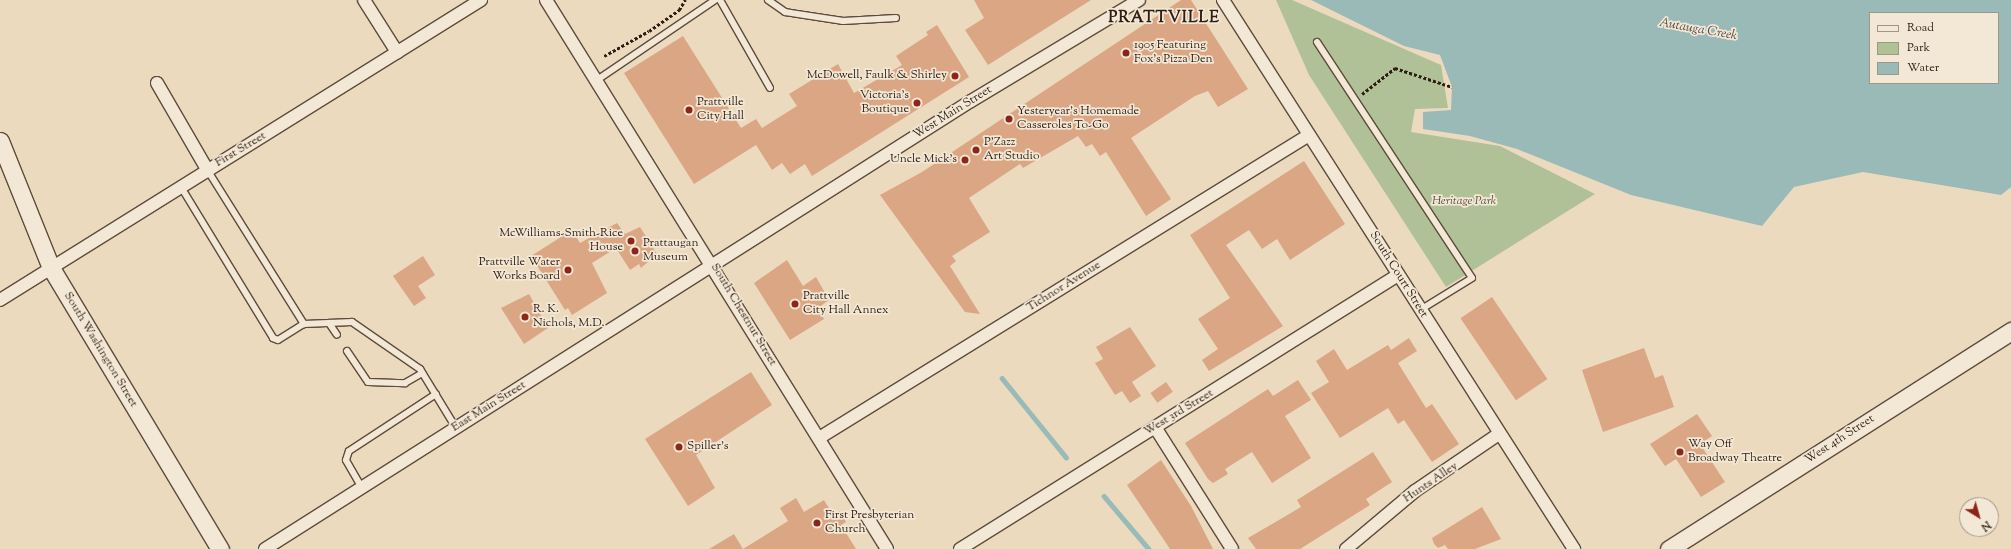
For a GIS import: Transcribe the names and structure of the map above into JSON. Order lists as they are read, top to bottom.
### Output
{
  "streets": {
    "main road": ["South Washington Street", "West 4th Street"],
    "street": [
      "West Main Street",
      "First Street",
      "South Court Street",
      "Tichnor Avenue",
      "South Chestnut Street",
      "East Main Street",
      "West 3rd Street",
      "Hunts Alley"
    ]
  },
  "crossings": [
    ["West Main Street", "South Chestnut Street"],
    ["West Main Street", "East Main Street"],
    ["First Street", "South Washington Street"],
    ["South Court Street", "Tichnor Avenue"],
    ["South Court Street", "West 3rd Street"],
    ["South Court Street", "Hunts Alley"],
    ["Tichnor Avenue", "South Chestnut Street"],
    ["South Chestnut Street", "East Main Street"]
  ],
  "districts": ["PRATTVILLE"],
  "water": ["Autauga Creek"],
  "parks": ["Heritage Park"],
  "places": [
    "1905 Featuring Fox's Pizza Den",
    "McDowell, Faulk & Shirley",
    "Victoria's Boutique",
    "Prattville City Hall",
    "Yesteryear's Homemade Casseroles To-Go",
    "P'Zazz Art Studio",
    "Uncle Mick's",
    "McWilliams-Smith-Rice House",
    "Prattaugan Museum",
    "Prattville Water Works Board",
    "Prattville City Hall Annex",
    "R. K. Nichols, M.D.",
    "Spiller's",
    "Way Off Broadway Theatre",
    "First Presbyterian Church"
  ],
  "legend": ["Road", "Park", "Water"],
  "north": "bottom right"
}
